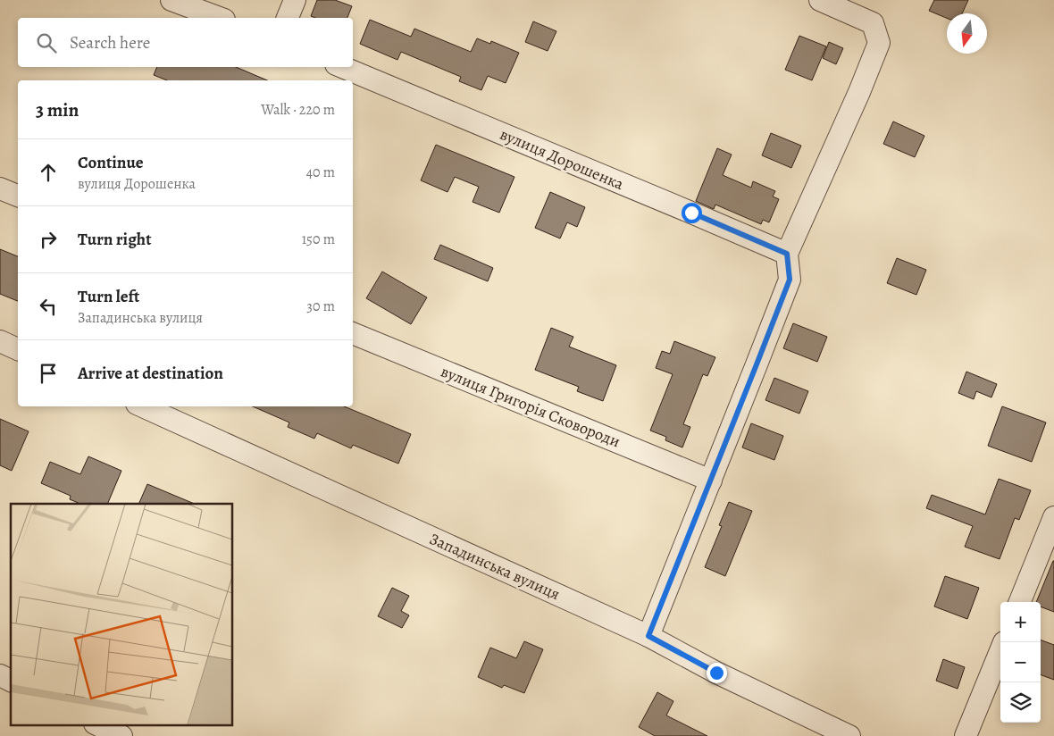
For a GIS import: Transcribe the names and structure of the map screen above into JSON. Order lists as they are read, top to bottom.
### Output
{
  "streets": {
    "street": ["вулиця Дорошенка", "вулиця Григорія Сковороди", "Западинська вулиця"]
  },
  "north": "bottom",
  "page": {
    "search": "Search here",
    "heading": ["3 min", "Walk · 220 m"],
    "list": [
      ["Continue", "вулиця Дорошенка", "40 m"],
      ["Turn right", "150 m"],
      ["Turn left", "Западинська вулиця", "30 m"],
      "Arrive at destination"
    ],
    "map_buttons": ["+", "−"]
  }
}
